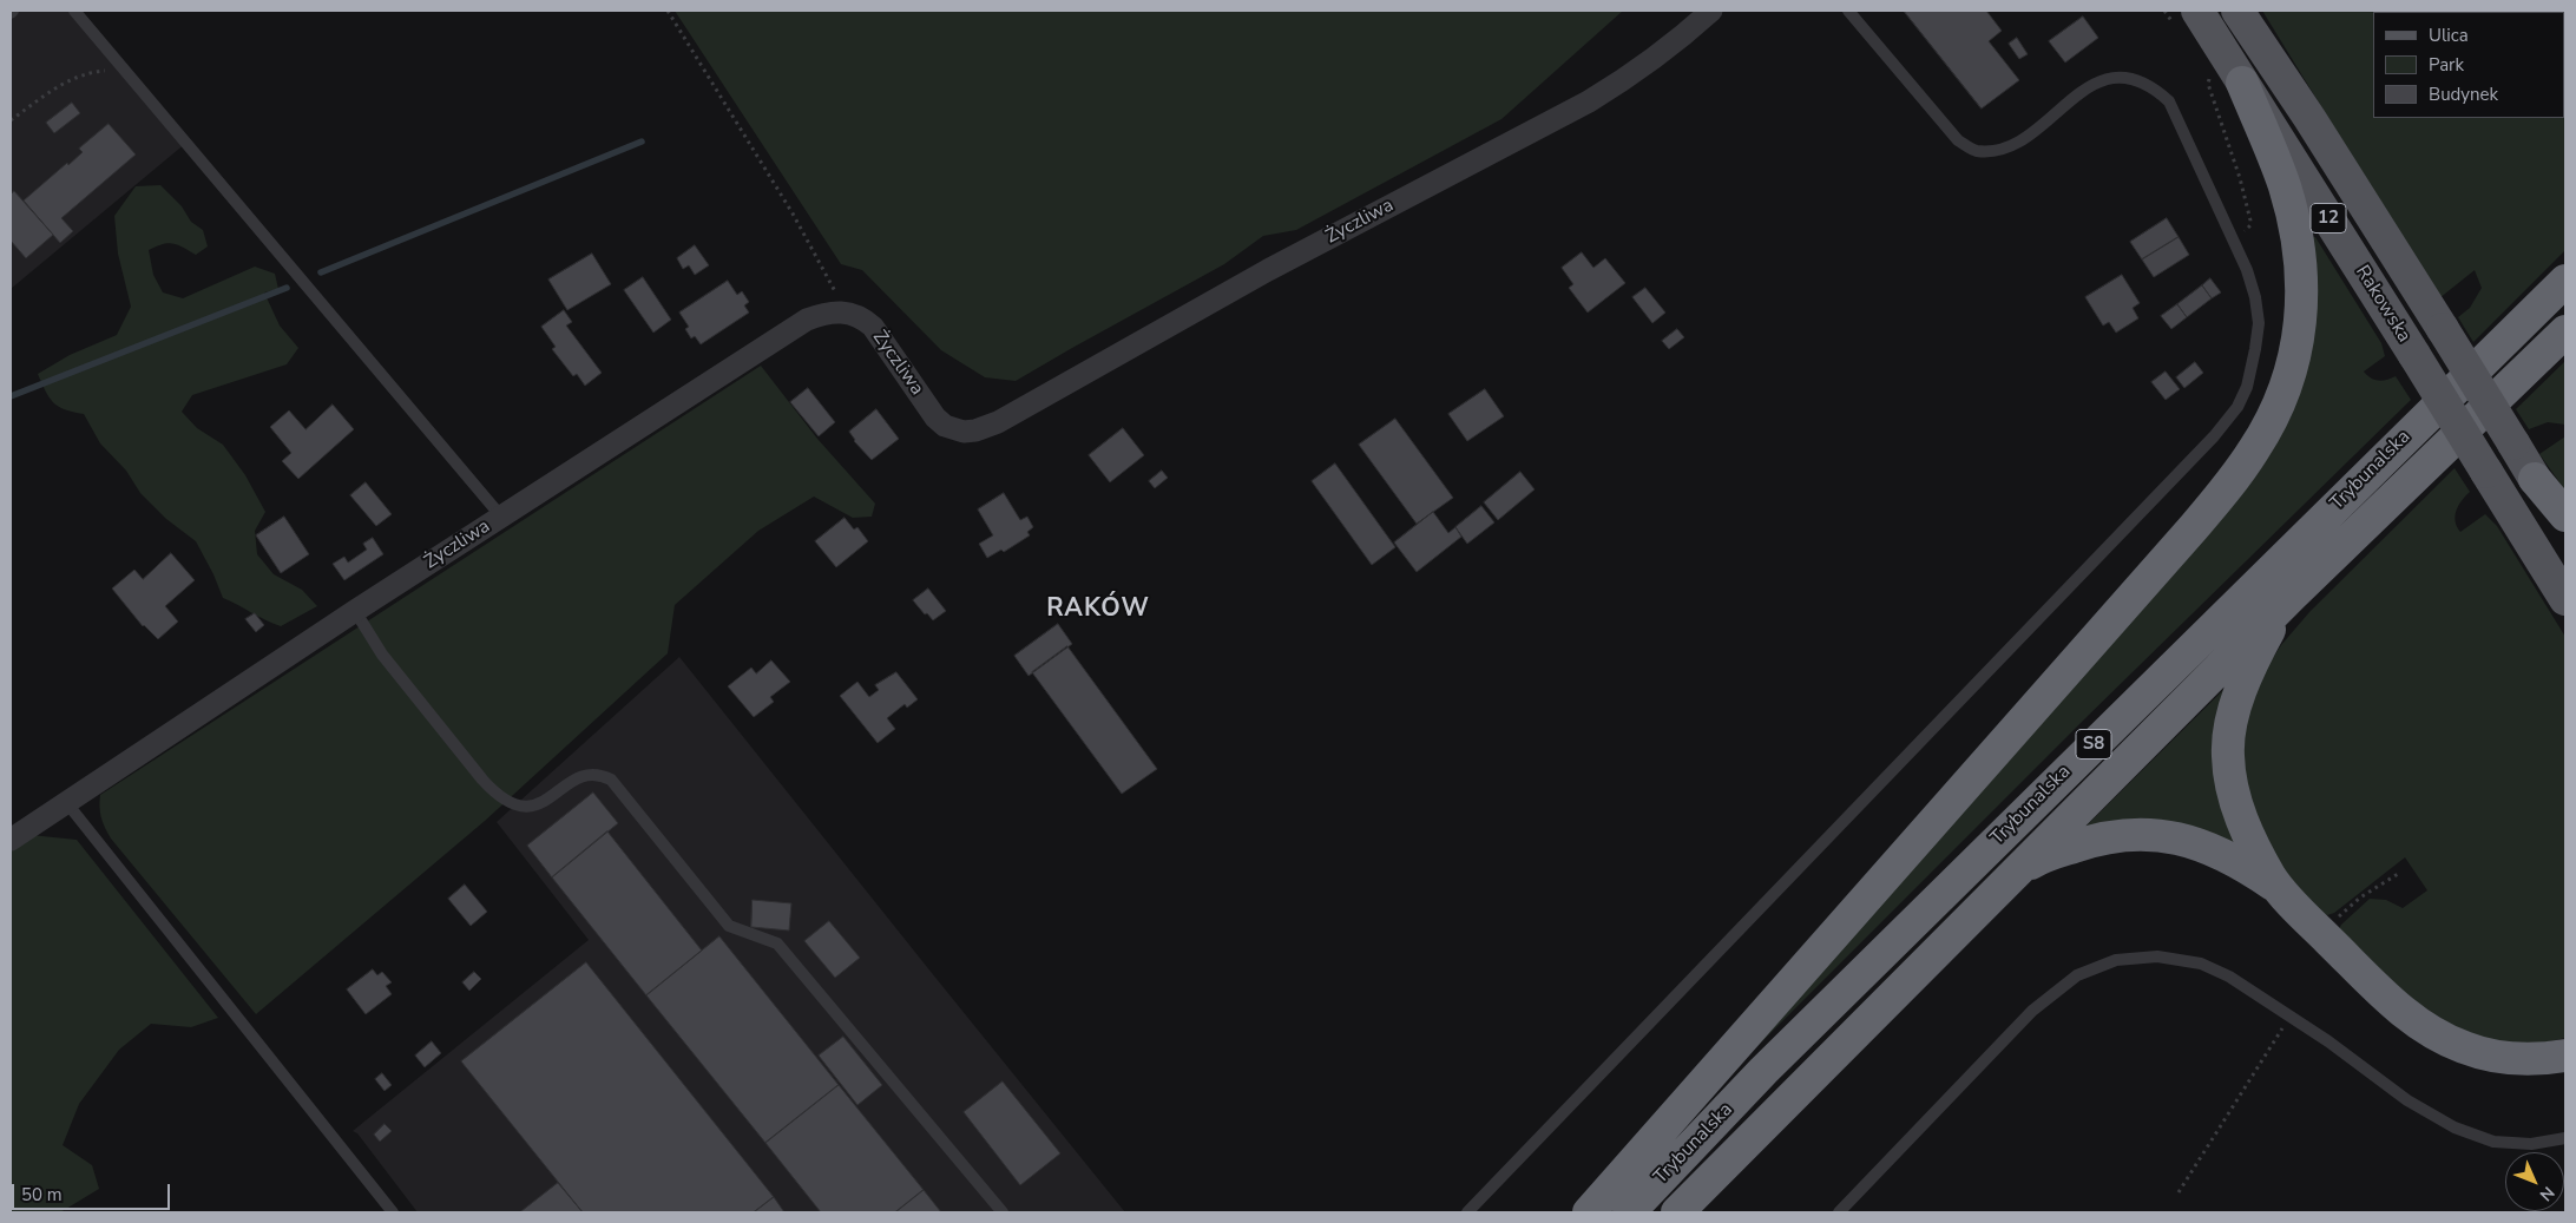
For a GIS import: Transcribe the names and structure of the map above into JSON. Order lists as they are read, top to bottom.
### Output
{
  "streets": {
    "highway": ["Trybunalska", "S8"],
    "main road": ["12", "Rakowska"],
    "street": ["Życzliwa"]
  },
  "crossings": [
    ["Trybunalska", "S8"]
  ],
  "districts": ["RAKÓW"],
  "legend": ["Ulica", "Park", "Budynek"],
  "scale_bar": "50 m",
  "north": "bottom right"
}
